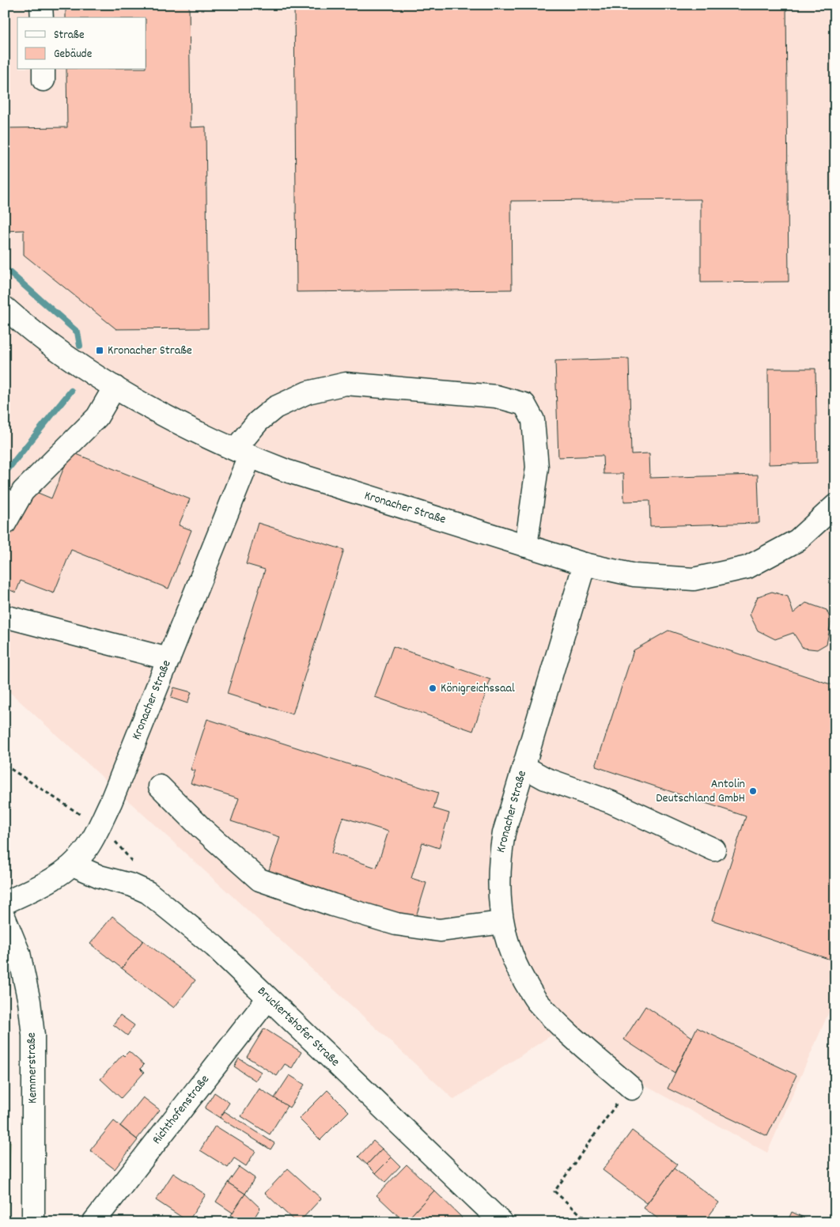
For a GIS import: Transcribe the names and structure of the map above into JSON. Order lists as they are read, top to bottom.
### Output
{
  "streets": {
    "street": [
      "Kronacher Straße",
      "Bruckertshofer Straße",
      "Kemmerstraße",
      "Richthofenstraße"
    ]
  },
  "crossings": [
    ["Kronacher Straße", "Bruckertshofer Straße"],
    ["Bruckertshofer Straße", "Richthofenstraße"]
  ],
  "places": {
    "transit": ["Kronacher Straße"],
    "other": ["Königreichssaal", "Antolin Deutschland GmbH"]
  },
  "legend": ["Straße", "Gebäude"]
}
